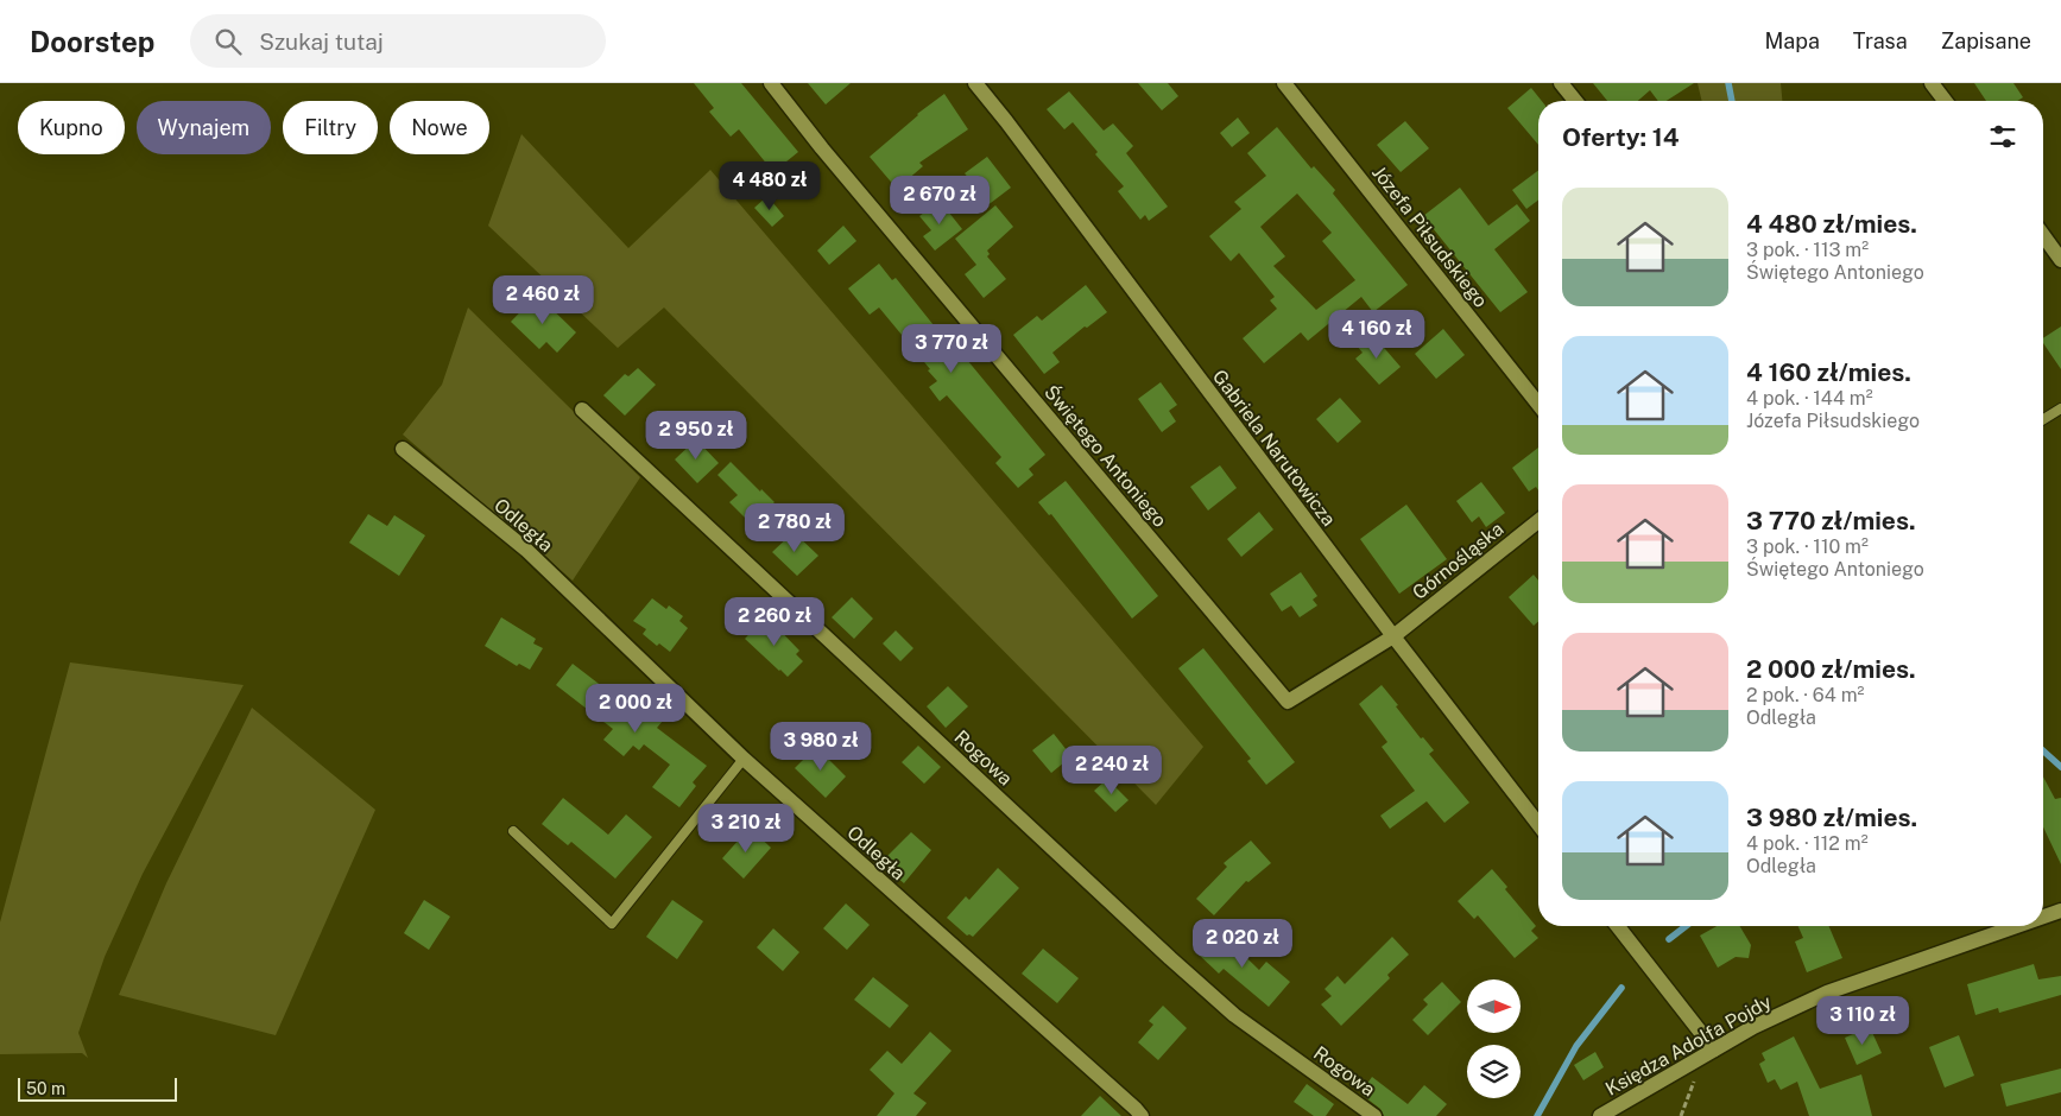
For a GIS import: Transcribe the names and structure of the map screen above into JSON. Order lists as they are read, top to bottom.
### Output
{
  "streets": {
    "street": [
      "Józefa Piłsudskiego",
      "Gabriela Narutowicza",
      "Świętego Antoniego",
      "Odległa",
      "Górnośląska",
      "Rogowa",
      "Księdza Adolfa Pojdy"
    ]
  },
  "crossings": [
    ["Gabriela Narutowicza", "Świętego Antoniego"],
    ["Gabriela Narutowicza", "Górnośląska"],
    ["Świętego Antoniego", "Górnośląska"]
  ],
  "scale_bar": "50 m",
  "north": "right",
  "page": {
    "header": "Doorstep",
    "search": "Szukaj tutaj",
    "nav": ["Mapa", "Trasa", "Zapisane"],
    "chip": [
      "Kupno",
      "Wynajem",
      "Filtry",
      "Nowe"
    ],
    "heading": "Oferty: 14",
    "price": [
      "4 480 zł",
      "2 670 zł",
      "2 460 zł",
      "4 160 zł",
      "3 770 zł",
      "2 950 zł",
      "2 780 zł",
      "2 260 zł",
      "2 000 zł",
      "3 980 zł",
      "2 240 zł",
      "3 210 zł",
      "2 020 zł",
      "3 110 zł"
    ],
    "list": [
      {
        "name": "4 480 zł/mies.",
        "note": "3 pok. · 113 m² · Świętego Antoniego"
      },
      {
        "name": "4 160 zł/mies.",
        "note": "4 pok. · 144 m² · Józefa Piłsudskiego"
      },
      {
        "name": "3 770 zł/mies.",
        "note": "3 pok. · 110 m² · Świętego Antoniego"
      },
      {
        "name": "2 000 zł/mies.",
        "note": "2 pok. · 64 m² · Odległa"
      },
      {
        "name": "3 980 zł/mies.",
        "note": "4 pok. · 112 m² · Odległa"
      }
    ],
    "scale": "50 m"
  }
}
